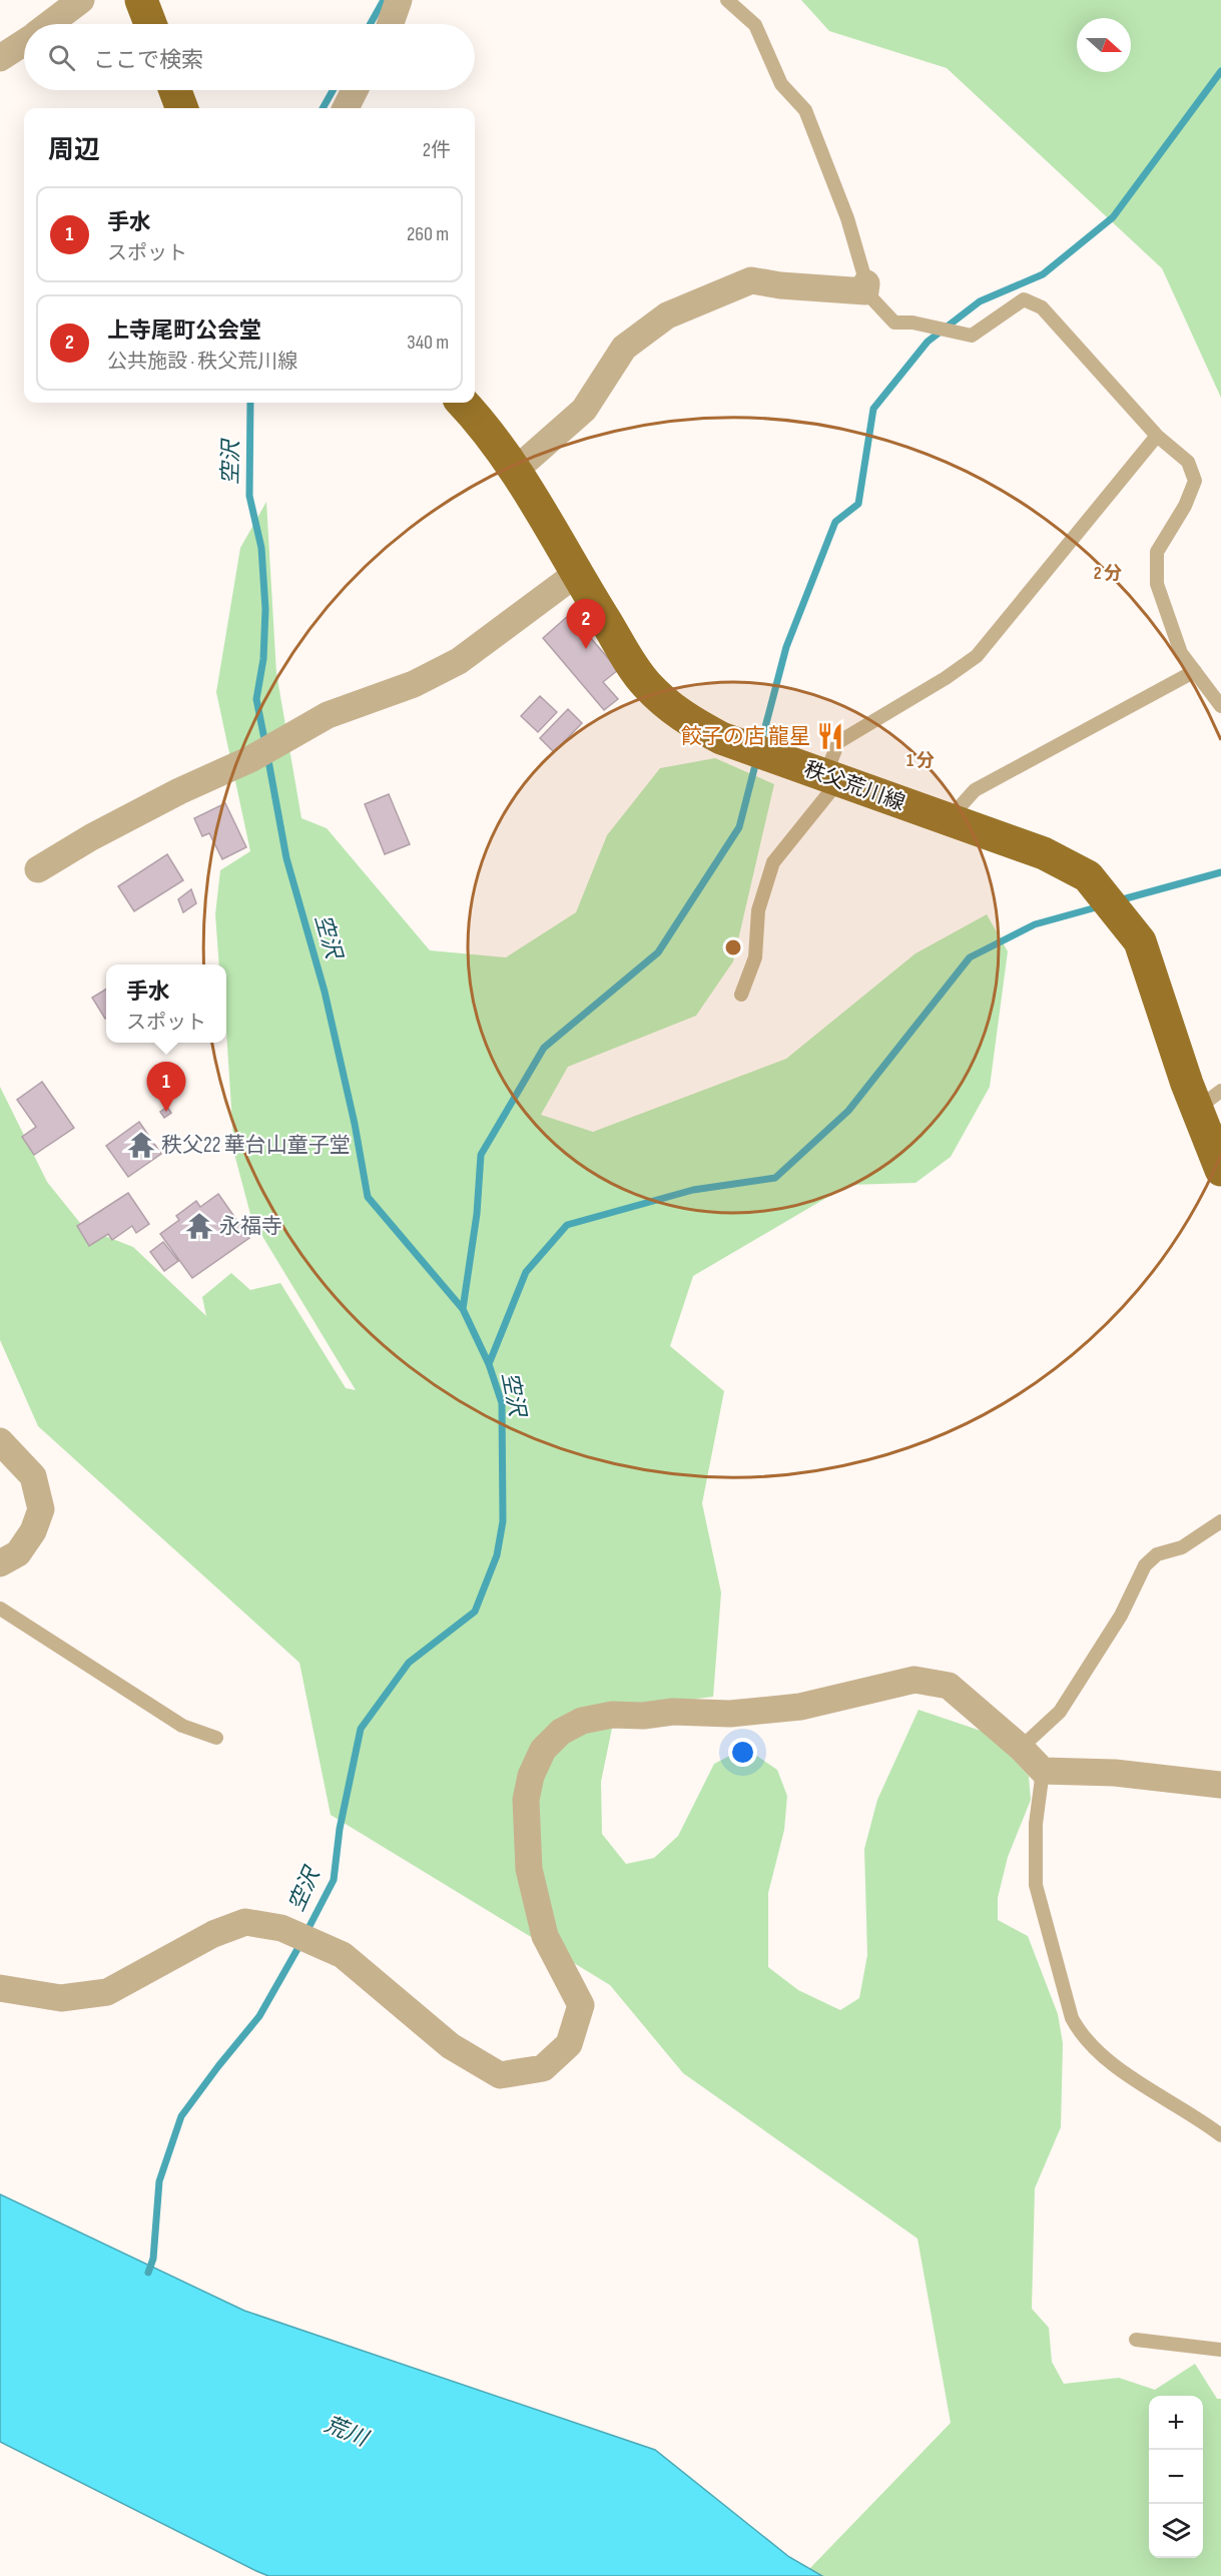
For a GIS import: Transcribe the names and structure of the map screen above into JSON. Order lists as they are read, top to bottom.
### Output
{
  "streets": {
    "main road": ["秩父荒川線"]
  },
  "water": ["空沢", "荒川"],
  "places": {
    "restaurant": ["餃子の店 龍星"],
    "temple": ["秩父22 華台山童子堂", "永福寺"]
  },
  "north": "right",
  "page": {
    "search": "ここで検索",
    "heading": ["周辺", "2件"],
    "list": [
      {
        "mark": "1",
        "name": "手水",
        "note": "スポット",
        "value": "260 m"
      },
      {
        "mark": "2",
        "name": "上寺尾町公会堂",
        "note": "公共施設 · 秩父荒川線",
        "value": "340 m"
      }
    ],
    "pins": ["2", "1"],
    "popup": ["手水", "スポット"],
    "map_buttons": ["+", "−"]
  },
  "rings": ["2 分", "1 分"]
}
